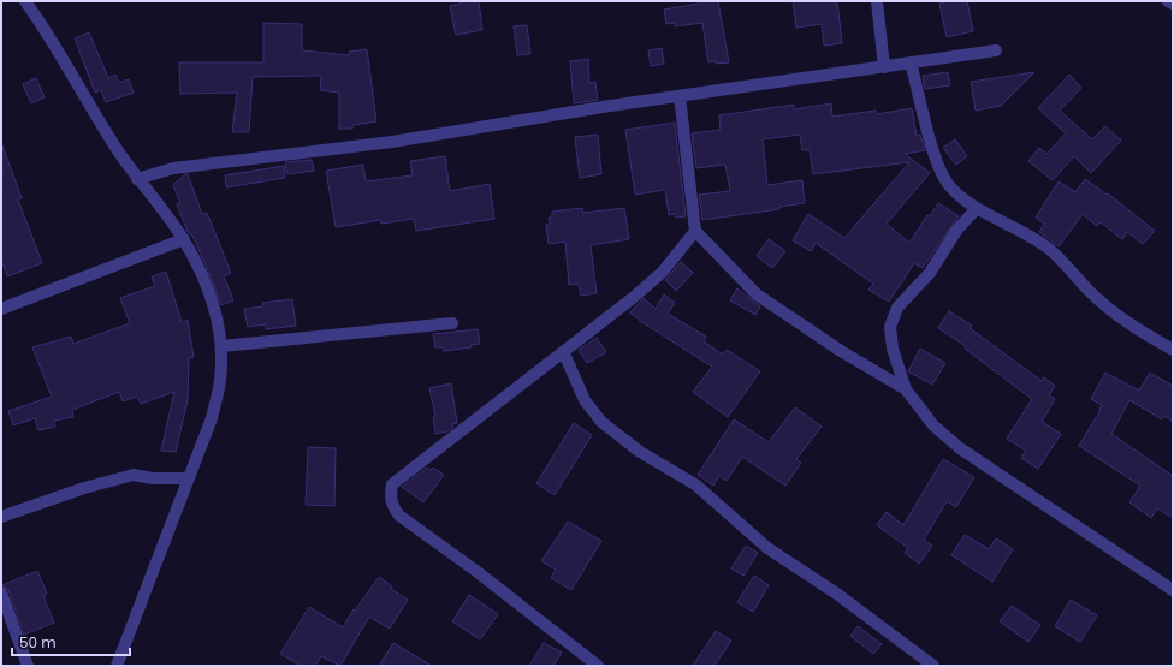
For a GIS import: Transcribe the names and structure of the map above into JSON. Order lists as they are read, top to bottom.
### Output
{
  "scale_bar": "50 m"
}
